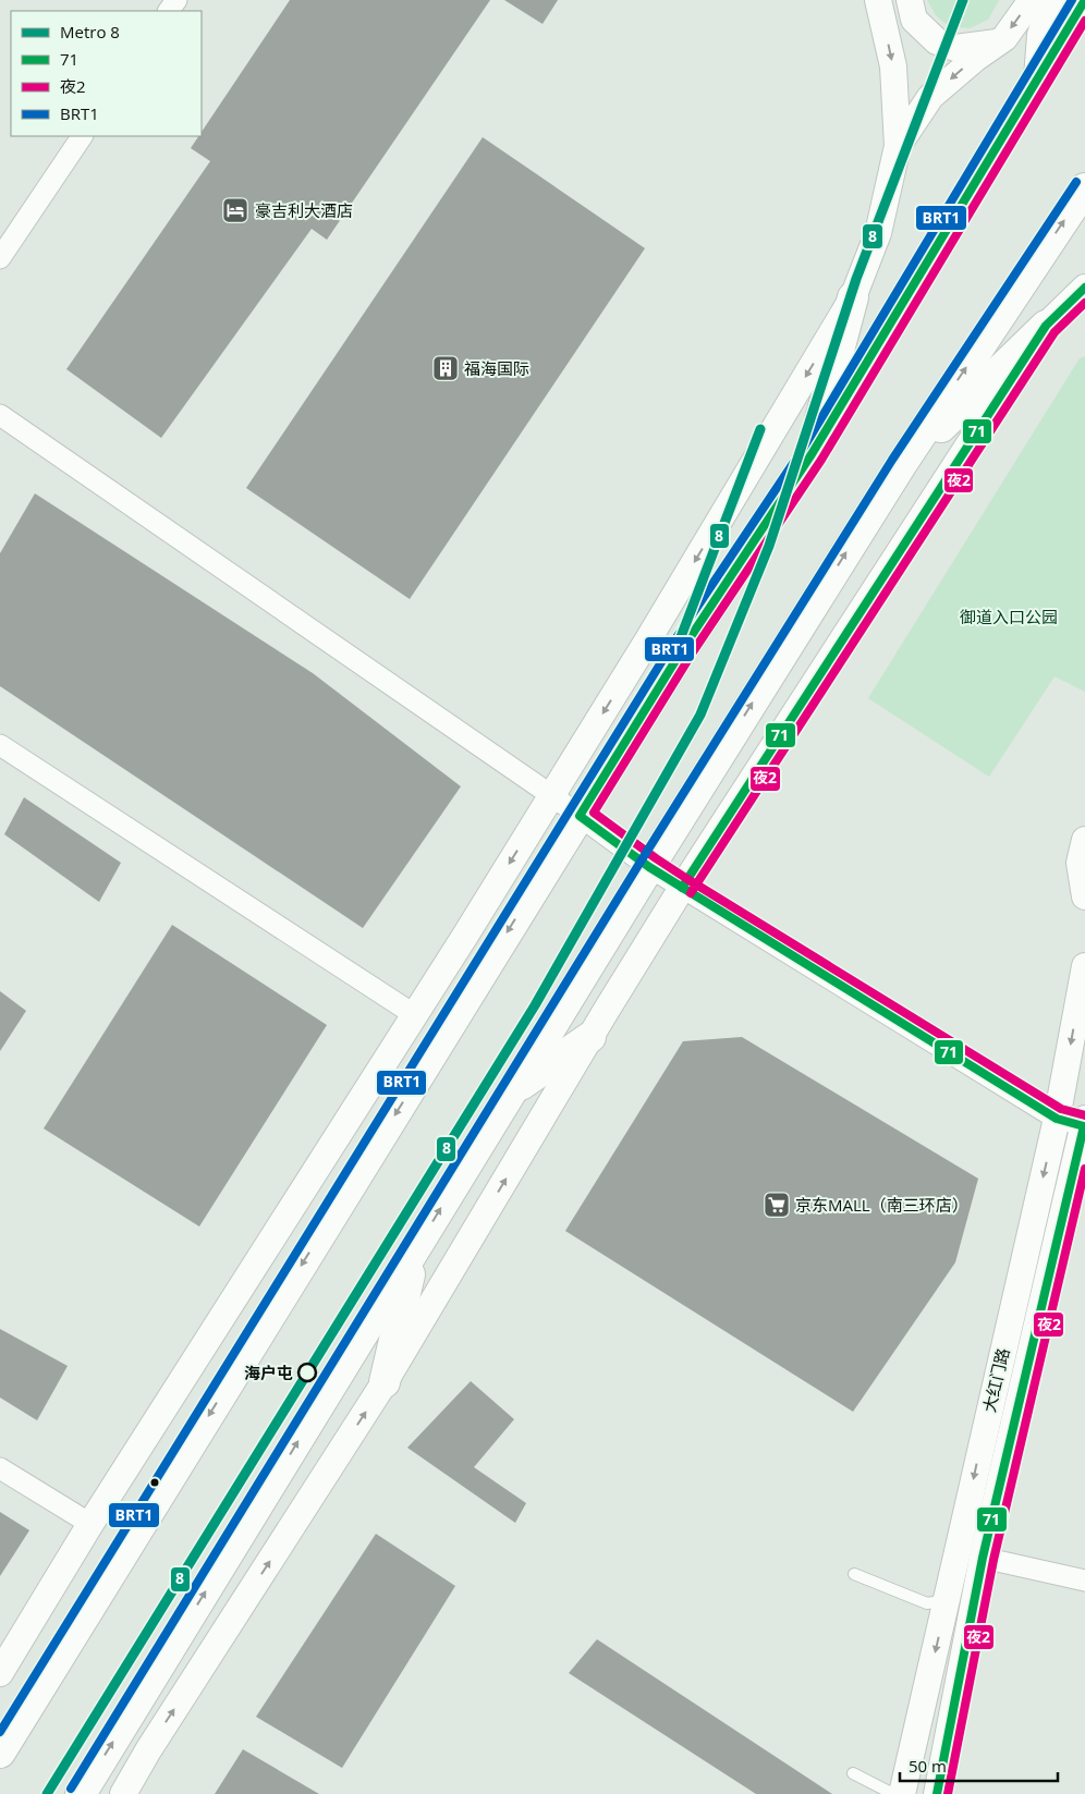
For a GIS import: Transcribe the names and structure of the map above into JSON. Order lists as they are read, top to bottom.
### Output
{
  "streets": {
    "street": ["大红门路"]
  },
  "parks": ["御道入口公园"],
  "places": {
    "hotel": ["豪吉利大酒店"],
    "building": ["福海国际"],
    "supermarket": ["京东MALL（南三环店）"],
    "other": ["海户屯"]
  },
  "lines": [
    "metro line 8",
    "transit line 71",
    "transit line BRT1",
    "transit line 夜2"
  ],
  "legend": [
    "Metro 8",
    "71",
    "夜2",
    "BRT1"
  ],
  "scale_bar": "50 m"
}
